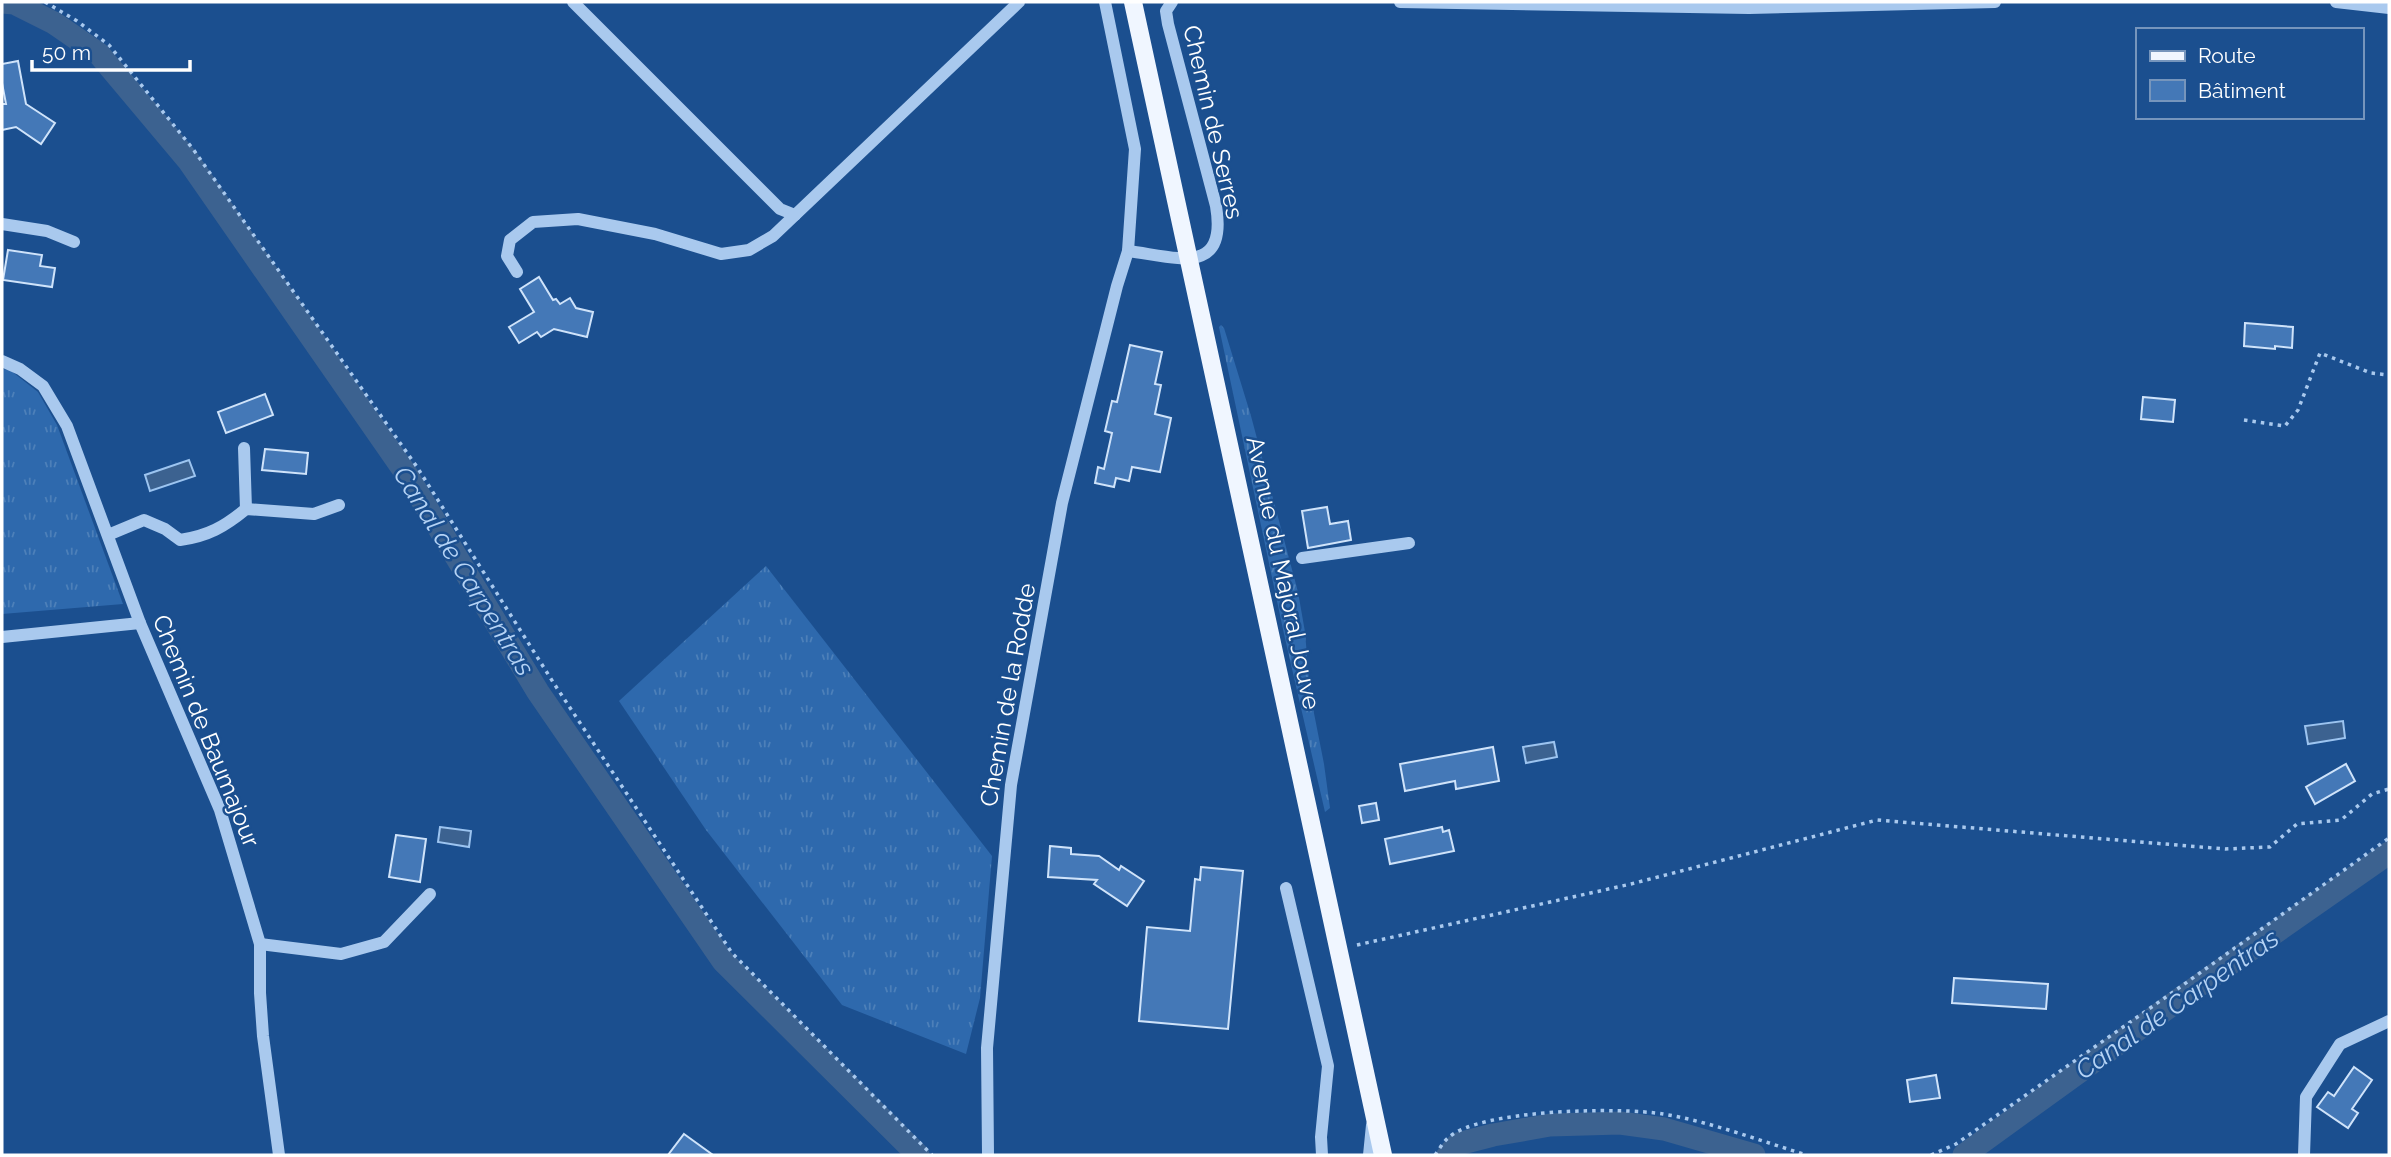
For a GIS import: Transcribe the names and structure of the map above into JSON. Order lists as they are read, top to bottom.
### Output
{
  "streets": {
    "main road": ["Avenue du Majoral Jouve"],
    "street": ["Chemin de Serres", "Chemin de la Rodde", "Chemin de Baumajour"]
  },
  "crossings": [
    ["Chemin de Serres", "Avenue du Majoral Jouve"]
  ],
  "water": ["Canal de Carpentras"],
  "legend": ["Route", "Bâtiment"],
  "scale_bar": "50 m"
}
